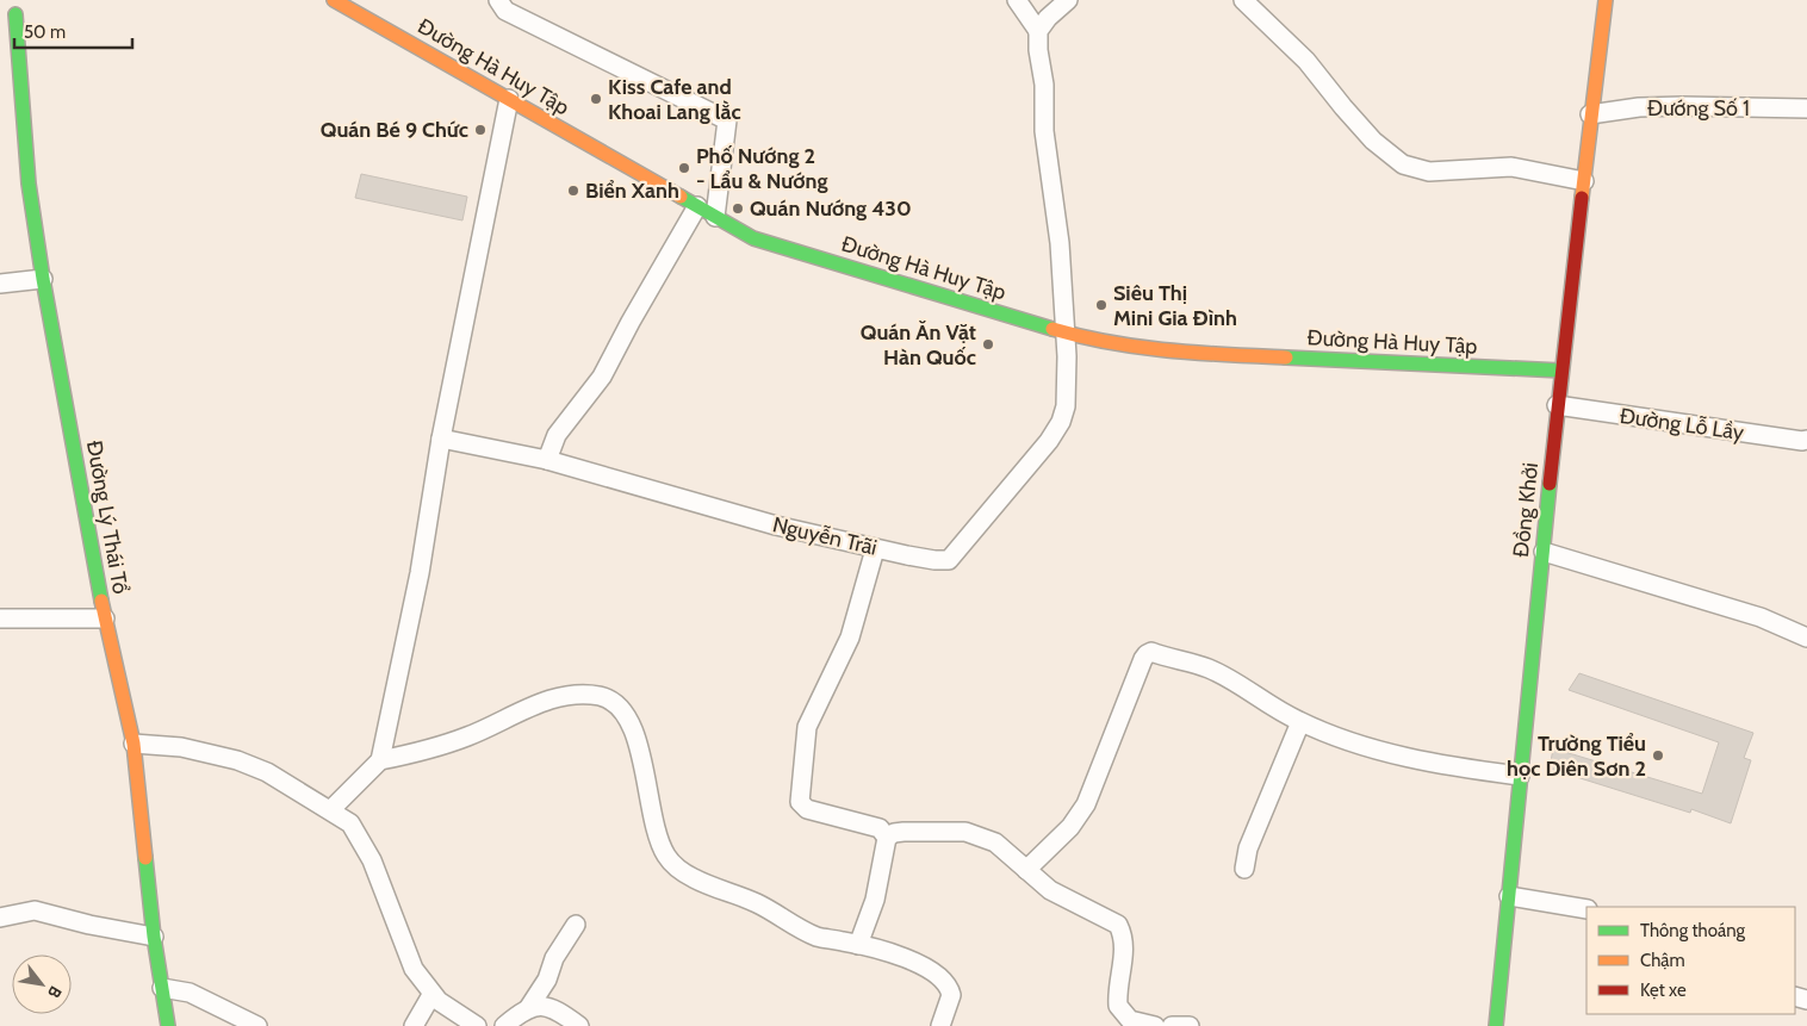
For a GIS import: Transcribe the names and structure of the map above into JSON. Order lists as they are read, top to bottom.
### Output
{
  "streets": {
    "street": [
      "Đường Hà Huy Tập",
      "Đướng Số 1",
      "Đường Lỗ Lầy",
      "Đồng Khởi",
      "Đường Lý Thái Tổ",
      "Nguyễn Trãi"
    ]
  },
  "crossings": [
    ["Đường Hà Huy Tập", "Đồng Khởi"],
    ["Đường Hà Huy Tập", "Nguyễn Trãi"],
    ["Đướng Số 1", "Đồng Khởi"],
    ["Đường Lỗ Lầy", "Đồng Khởi"]
  ],
  "places": [
    "Kiss Cafe and Khoai Lang lằc",
    "Quán Bé 9 Chức",
    "Phố Nướng 2 - Lẩu & Nướng",
    "Biển Xanh",
    "Quán Nướng 430",
    "Siêu Thị Mini Gia Đình",
    "Quán Ăn Vặt Hàn Quốc",
    "Trường Tiểu học Diên Sơn 2"
  ],
  "legend": ["Thông thoáng", "Chậm", "Kẹt xe"],
  "scale_bar": "50 m",
  "north": "bottom right"
}
